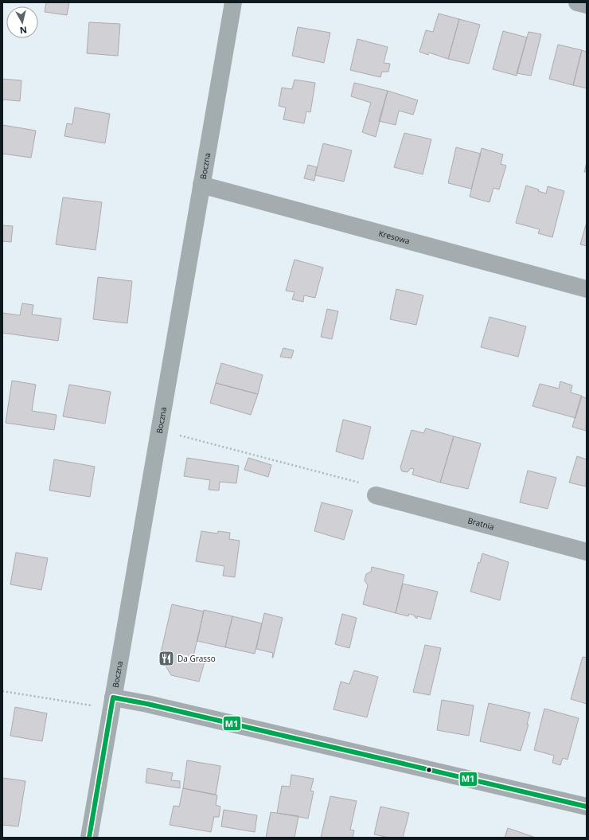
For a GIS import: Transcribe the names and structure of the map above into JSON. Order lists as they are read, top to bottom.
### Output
{
  "streets": {
    "street": ["Boczna", "Kresowa", "Bratnia"]
  },
  "crossings": [
    ["Boczna", "Kresowa"]
  ],
  "places": {
    "restaurant": ["Da Grasso"]
  },
  "lines": ["transit line M1"],
  "north": "bottom"
}
